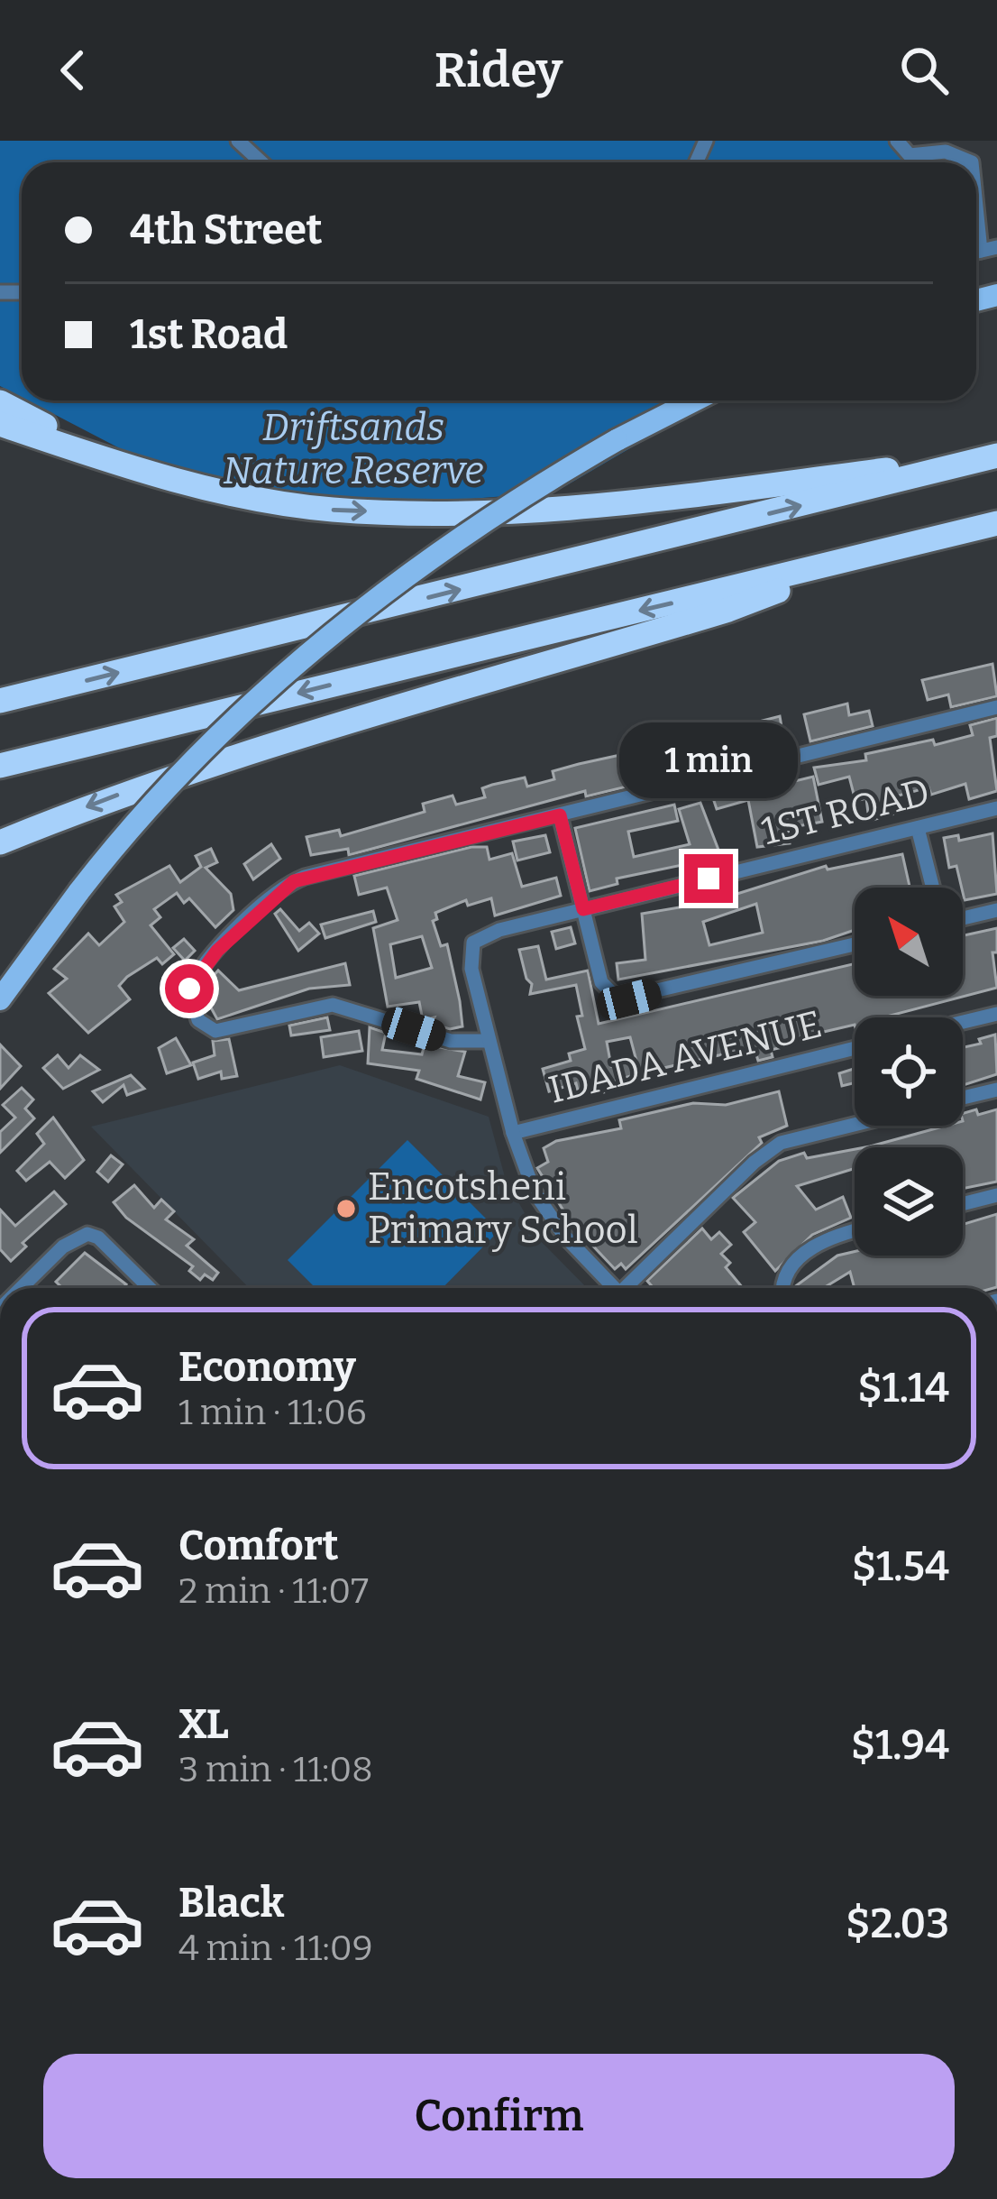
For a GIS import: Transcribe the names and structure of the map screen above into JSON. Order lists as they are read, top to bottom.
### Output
{
  "streets": {
    "street": ["1ST ROAD", "IDADA AVENUE"]
  },
  "crossings": [
    ["1ST ROAD", "IDADA AVENUE"]
  ],
  "parks": ["Driftsands Nature Reserve"],
  "places": ["Encotsheni Primary School"],
  "north": "top left",
  "page": {
    "header": "Ridey",
    "banner": ["4th Street", "1st Road"],
    "bubble": "1 min",
    "list": [
      {
        "name": "Economy",
        "note": "1 min · 11:06",
        "value": "$1.14"
      },
      {
        "name": "Comfort",
        "note": "2 min · 11:07",
        "value": "$1.54"
      },
      {
        "name": "XL",
        "note": "3 min · 11:08",
        "value": "$1.94"
      },
      {
        "name": "Black",
        "note": "4 min · 11:09",
        "value": "$2.03"
      }
    ],
    "buttons": "Confirm"
  }
}
